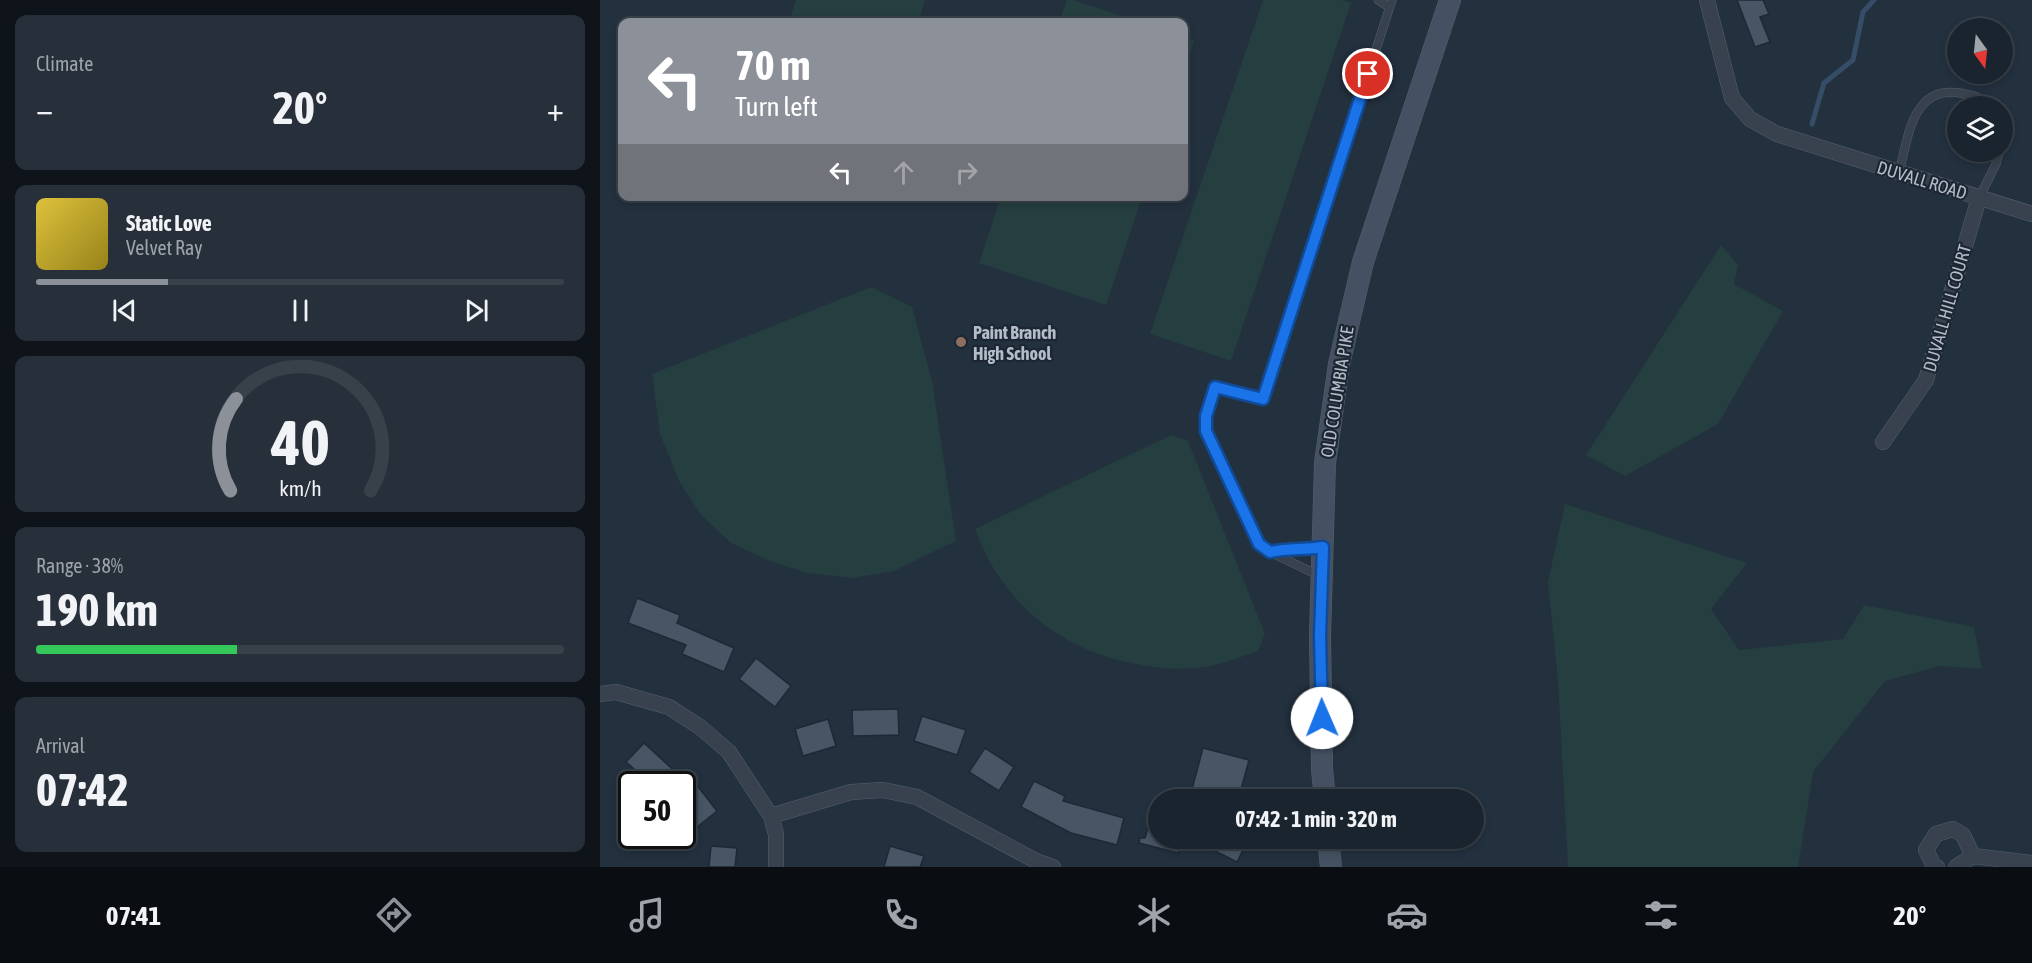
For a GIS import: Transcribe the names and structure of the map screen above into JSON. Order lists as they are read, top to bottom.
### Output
{
  "streets": {
    "main road": ["OLD COLUMBIA PIKE"],
    "street": ["DUVALL ROAD", "DUVALL HILL COURT"]
  },
  "crossings": [
    ["DUVALL ROAD", "DUVALL HILL COURT"]
  ],
  "places": ["Paint Branch High School"],
  "north": "bottom",
  "page": {
    "tile": [
      "Climate",
      ["Range · 38%", "190 km"],
      ["Arrival", "07:42"]
    ],
    "turn": ["70 m", "Turn left"],
    "heat": ["−", "20°", "+"],
    "song": ["Static Love", "Velvet Ray"],
    "limit": "50",
    "trip": "07:42 · 1 min · 320 m",
    "tabs": ["07:41", "20°"],
    "gauge": ["40", "km/h"]
  }
}
